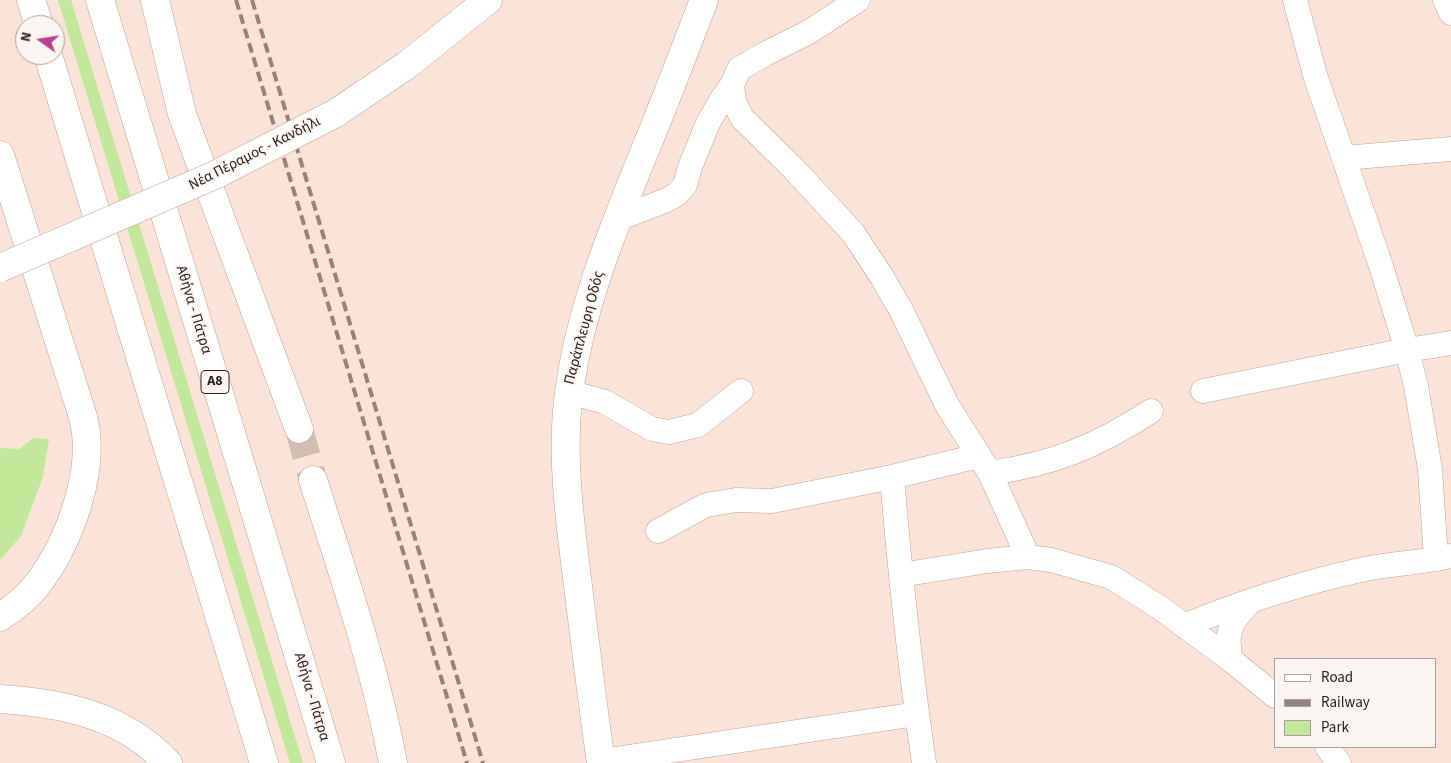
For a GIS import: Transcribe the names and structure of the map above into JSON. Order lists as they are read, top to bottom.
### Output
{
  "streets": {
    "main road": [
      "Νέα Πέραμος - Κανδήλι",
      "Αθήνα - Πάτρα",
      "Παράπλευρη Οδός",
      "Α8"
    ]
  },
  "legend": ["Road", "Railway", "Park"],
  "north": "left"
}
